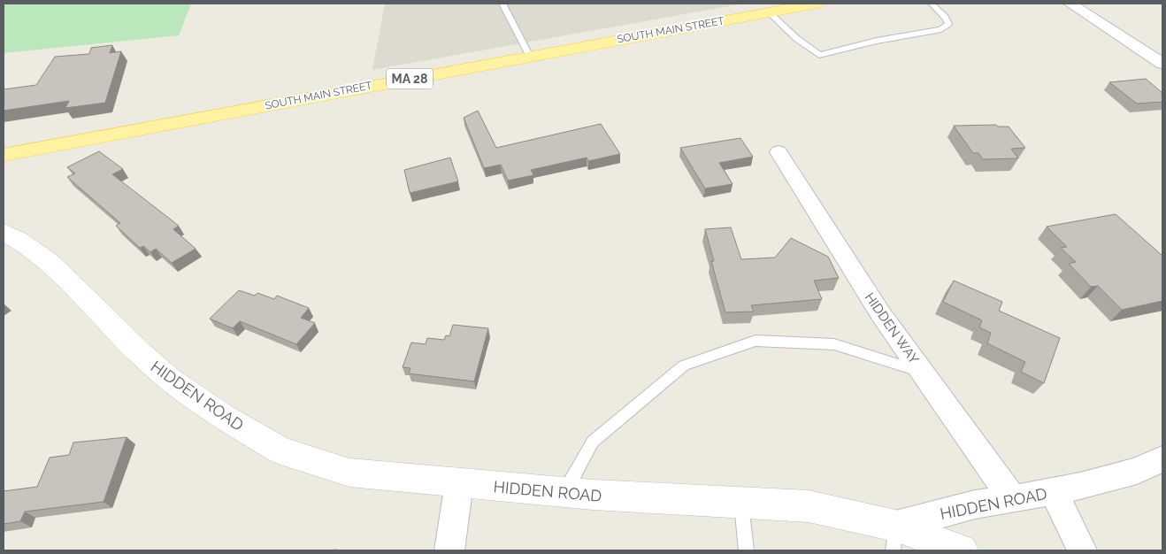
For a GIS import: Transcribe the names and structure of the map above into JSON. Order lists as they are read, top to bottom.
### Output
{
  "streets": {
    "main road": ["SOUTH MAIN STREET", "MA 28"],
    "street": ["HIDDEN WAY", "HIDDEN ROAD"]
  },
  "crossings": [
    ["HIDDEN WAY", "HIDDEN ROAD"]
  ]
}
